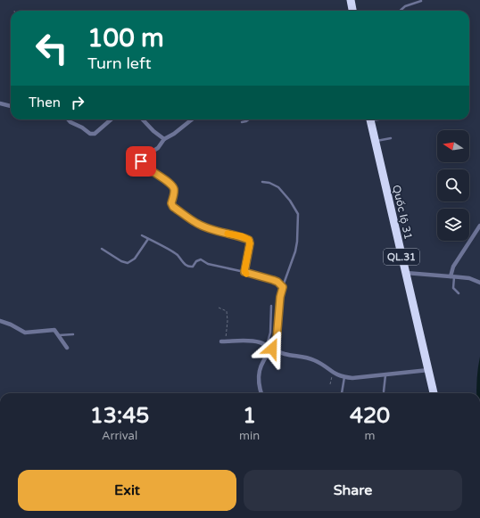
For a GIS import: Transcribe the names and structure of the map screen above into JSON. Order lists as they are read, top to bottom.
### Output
{
  "streets": {
    "highway": ["Quốc lộ 31", "QL.31"]
  },
  "north": "left",
  "page": {
    "turn": ["100 m", "Turn left"],
    "then": "Then",
    "eta": [
      "13:45",
      "Arrival",
      "1",
      "min",
      "420",
      "m"
    ],
    "buttons": ["Exit", "Share"]
  }
}
